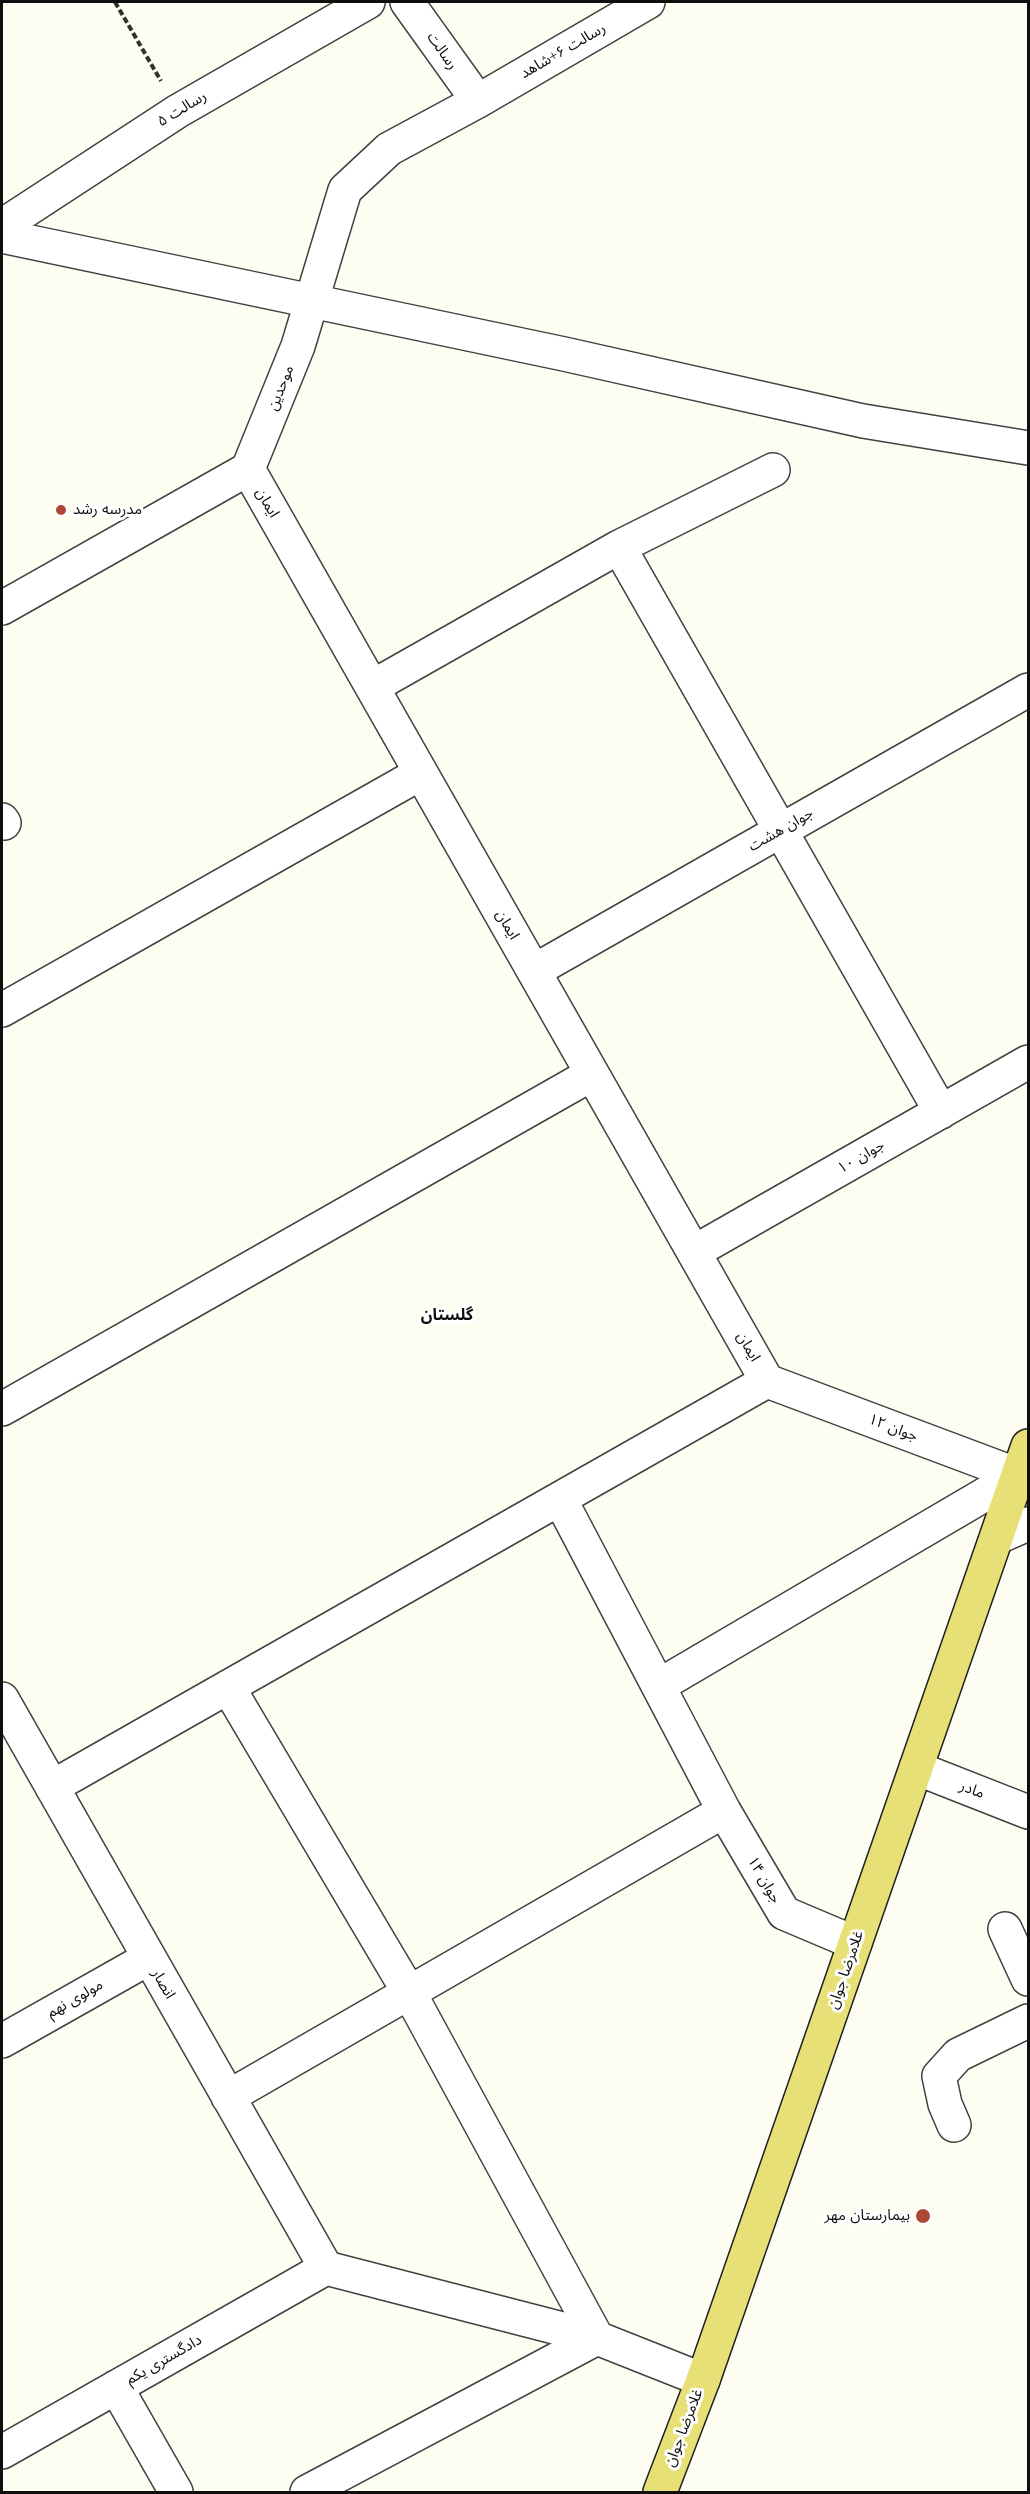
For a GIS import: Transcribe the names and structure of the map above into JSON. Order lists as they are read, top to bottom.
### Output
{
  "streets": {
    "main road": ["غلامرضا جوان"],
    "street": [
      "رسالت",
      "رسالت ۶+شاهد",
      "رسالت ۵",
      "موحدین",
      "ایمان",
      "جوان هشت",
      "جوان ۱۰",
      "جوان ۱۲",
      "مادر",
      "جوان ۱۴",
      "انصار",
      "مولوی نهم",
      "دادگستری یکم"
    ]
  },
  "crossings": [
    ["رسالت", "رسالت ۶+شاهد"],
    ["رسالت", "موحدین"],
    ["رسالت ۶+شاهد", "موحدین"],
    ["موحدین", "ایمان"],
    ["ایمان", "جوان هشت"],
    ["ایمان", "جوان ۱۰"],
    ["ایمان", "جوان ۱۲"],
    ["جوان ۱۲", "غلامرضا جوان"],
    ["مادر", "غلامرضا جوان"],
    ["جوان ۱۴", "غلامرضا جوان"],
    ["انصار", "مولوی نهم"],
    ["انصار", "دادگستری یکم"]
  ],
  "districts": ["گلستان"],
  "places": ["مدرسه رشد", "بیمارستان مهر"]
}
